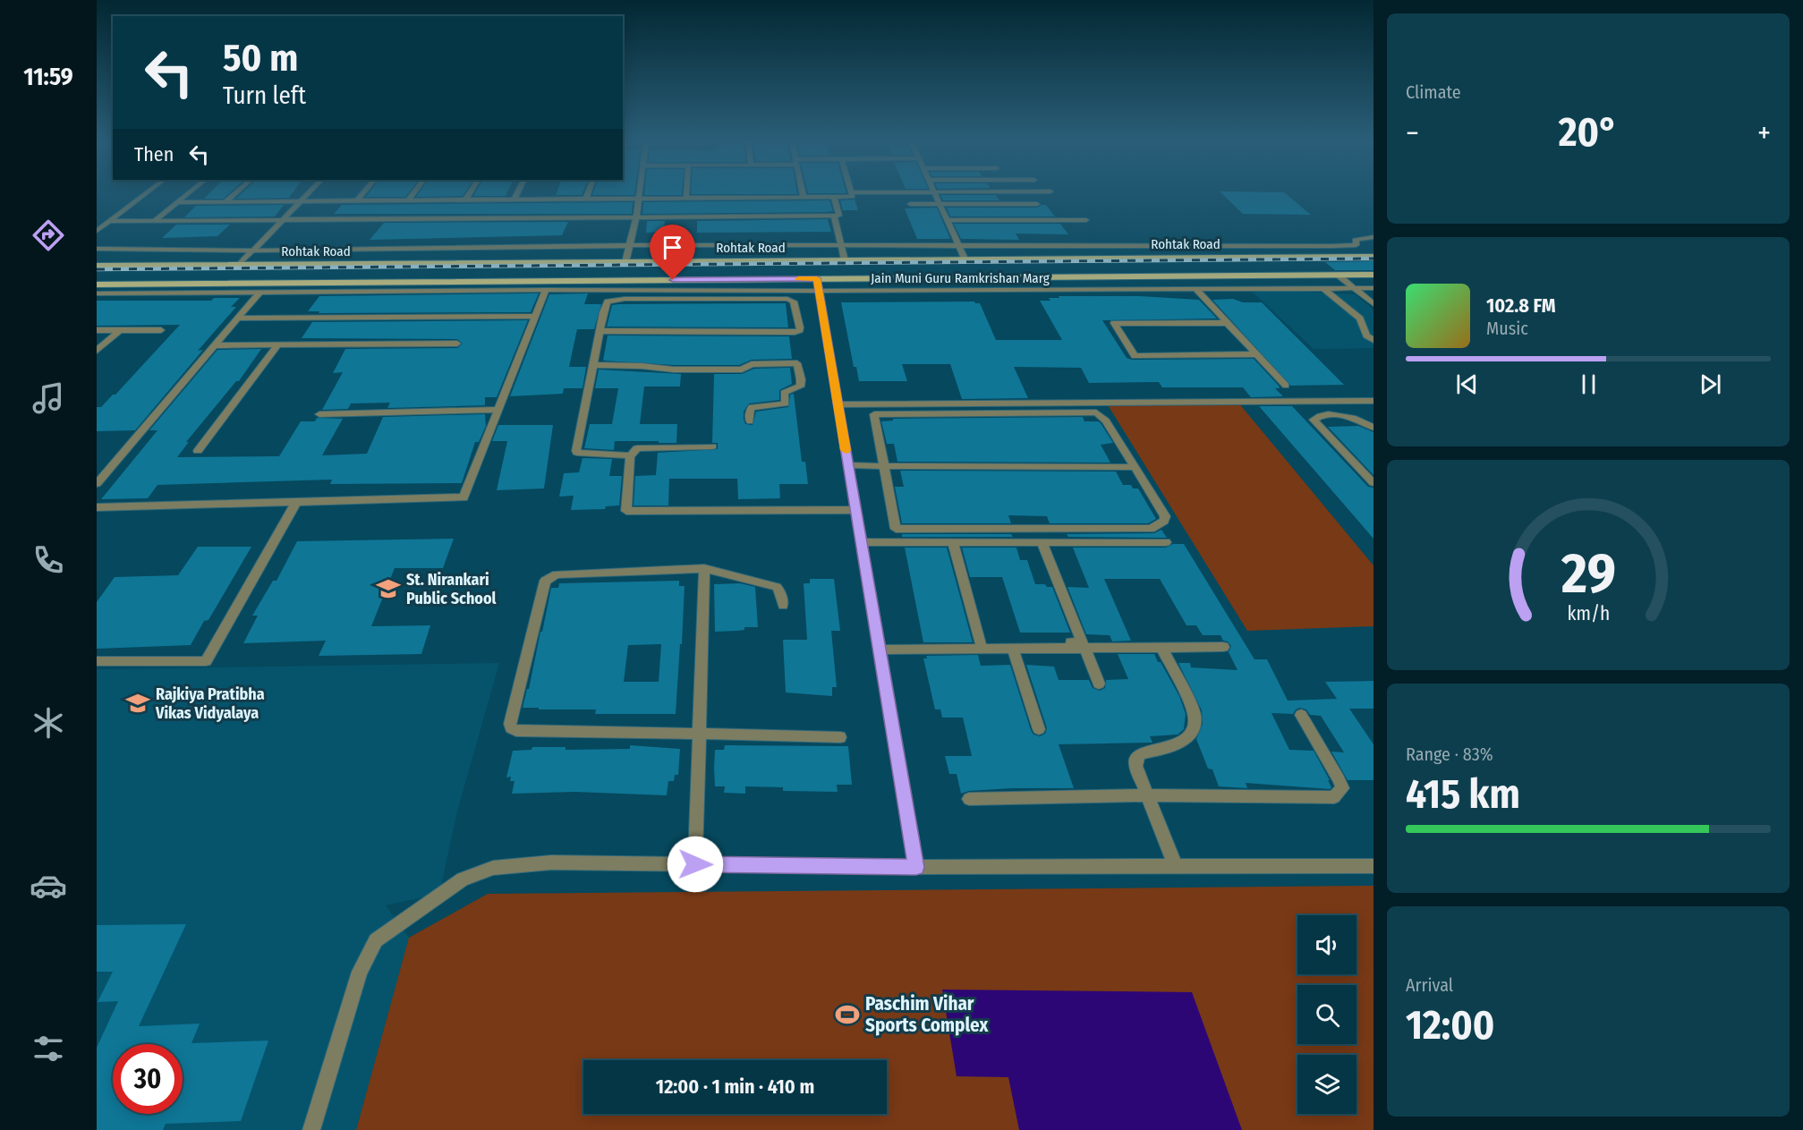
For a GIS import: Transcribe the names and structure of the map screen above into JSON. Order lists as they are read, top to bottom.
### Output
{
  "streets": {
    "main road": ["Rohtak Road"],
    "street": ["Jain Muni Guru Ramkrishan Marg"]
  },
  "places": {
    "school or university": ["St. Nirankari Public School", "Rajkiya Pratibha Vikas Vidyalaya"],
    "sports": ["Paschim Vihar Sports Complex"]
  },
  "page": {
    "tabs": "11:59",
    "tile": [
      "Climate",
      ["Range · 83%", "415 km"],
      ["Arrival", "12:00"]
    ],
    "turn": ["50 m", "Turn left"],
    "heat": ["−", "20°", "+"],
    "then": "Then",
    "song": ["102.8 FM", "Music"],
    "limit": "30",
    "trip": "12:00 · 1 min · 410 m",
    "gauge": ["29", "km/h"]
  }
}
